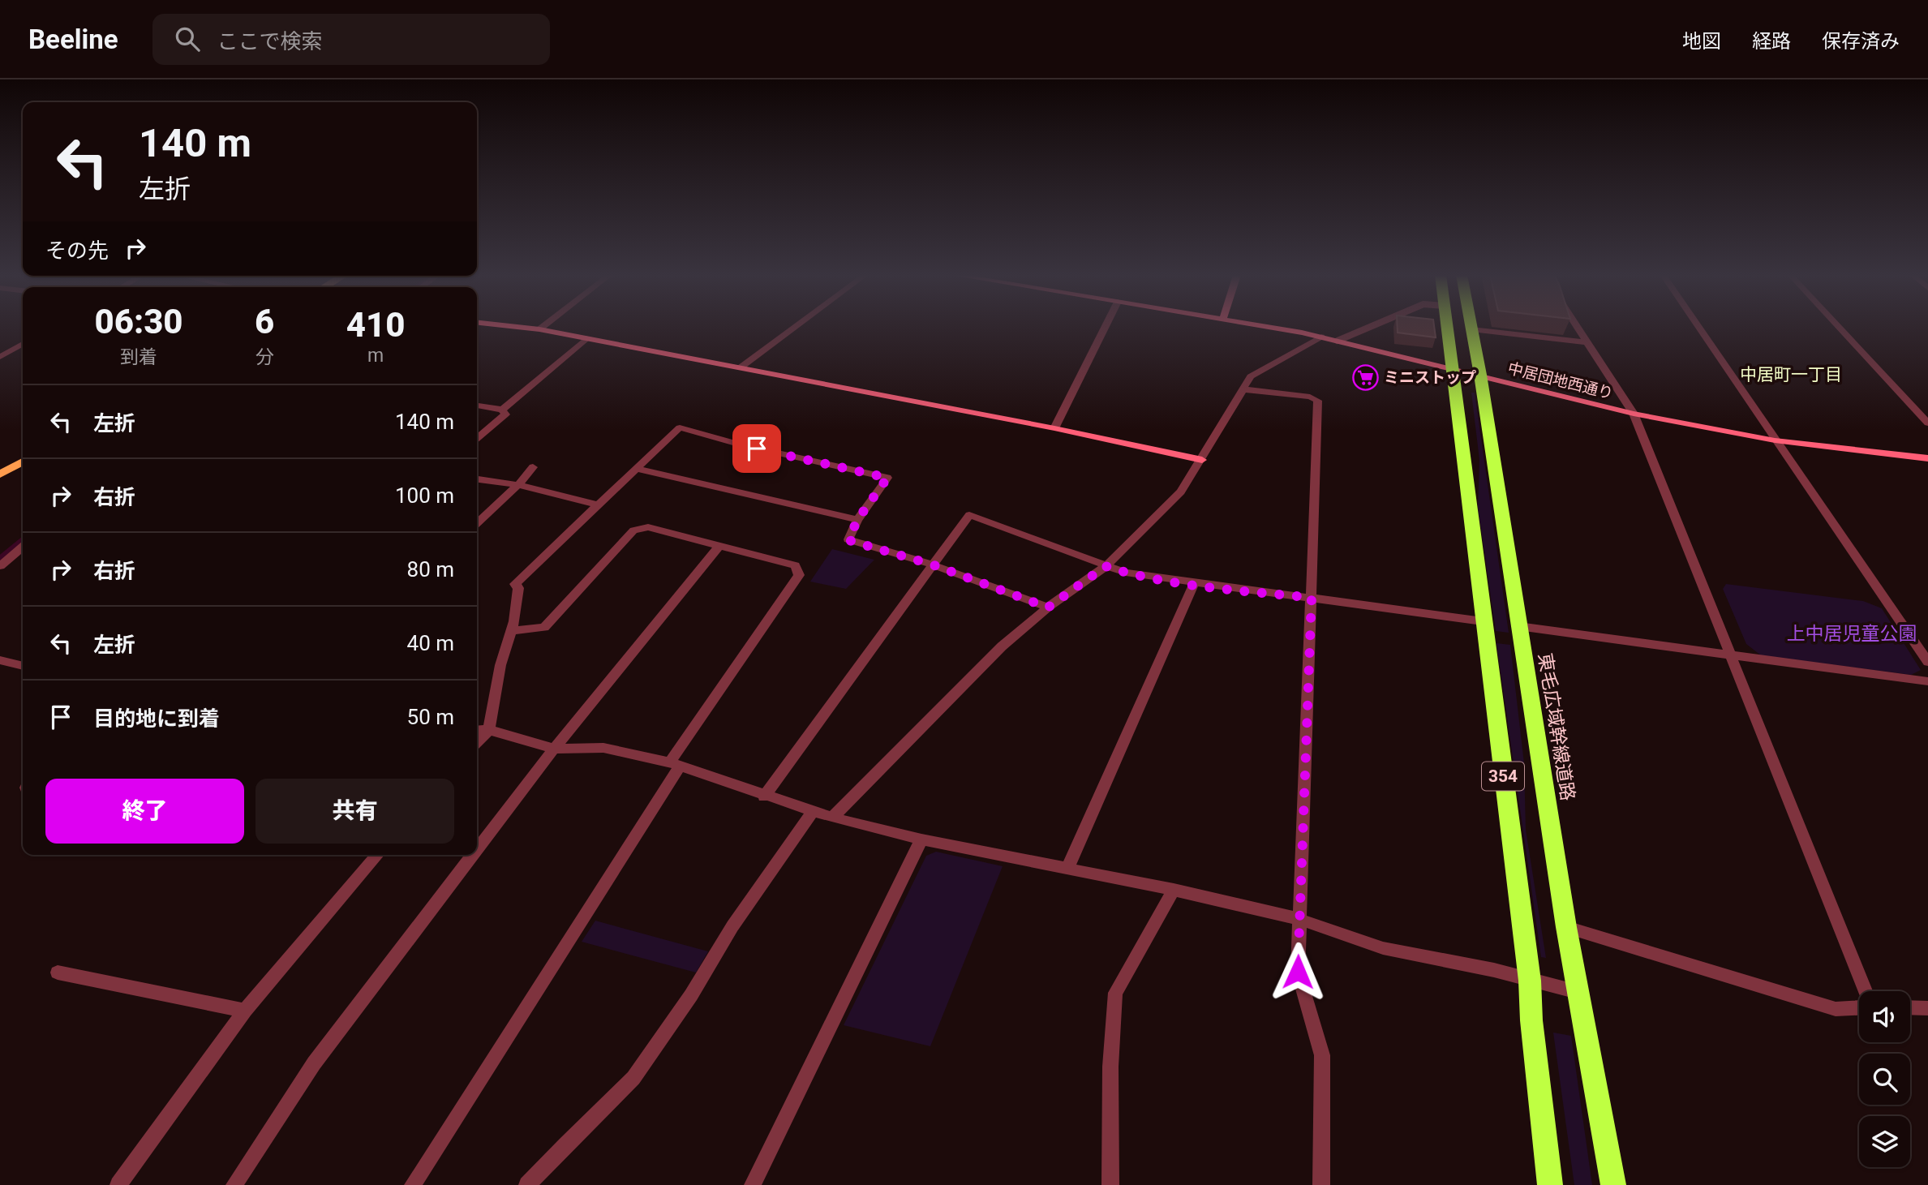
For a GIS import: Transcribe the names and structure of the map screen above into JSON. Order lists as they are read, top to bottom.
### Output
{
  "streets": {
    "highway": ["東毛広域幹線道路", "354"],
    "street": ["中居団地西通り"]
  },
  "crossings": [
    ["中居団地西通り", "東毛広域幹線道路"],
    ["中居団地西通り", "354"]
  ],
  "districts": ["中居町一丁目"],
  "parks": ["上中居児童公園"],
  "places": {
    "supermarket": ["ミニストップ"]
  },
  "page": {
    "header": "Beeline",
    "search": "ここで検索",
    "nav": ["地図", "経路", "保存済み"],
    "turn": ["140 m", "左折"],
    "then": "その先",
    "eta": [
      "06:30",
      "到着",
      "6",
      "分",
      "410",
      "m"
    ],
    "list": [
      {
        "name": "左折",
        "value": "140 m"
      },
      {
        "name": "右折",
        "value": "100 m"
      },
      {
        "name": "右折",
        "value": "80 m"
      },
      {
        "name": "左折",
        "value": "40 m"
      },
      {
        "name": "目的地に到着",
        "value": "50 m"
      }
    ],
    "buttons": ["終了", "共有"]
  }
}
